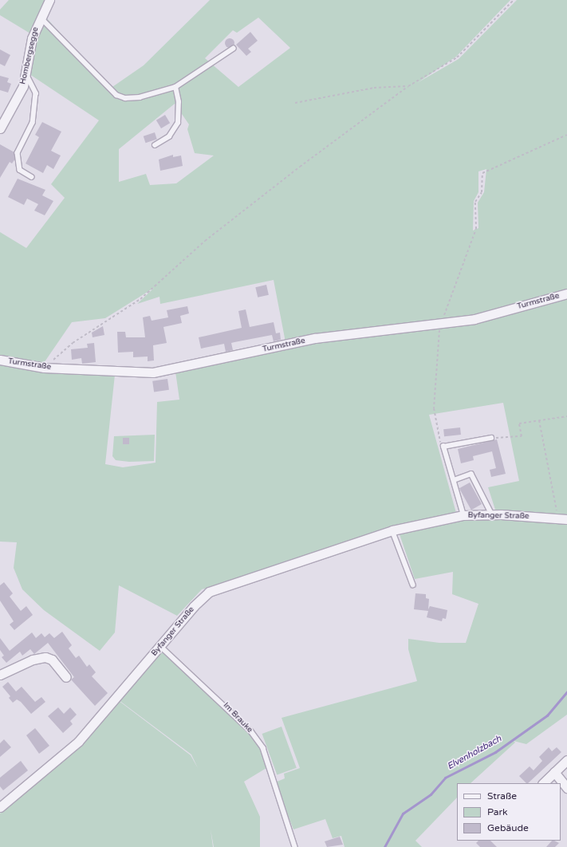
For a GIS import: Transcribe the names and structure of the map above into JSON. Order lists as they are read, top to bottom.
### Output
{
  "streets": {
    "street": ["Hombergsegge", "Turmstraße", "Byfanger Straße"],
    "lane": ["Im Brauke"]
  },
  "crossings": [
    ["Byfanger Straße", "Im Brauke"]
  ],
  "water": ["Elvenholzbach"],
  "legend": ["Straße", "Park", "Gebäude"]
}
